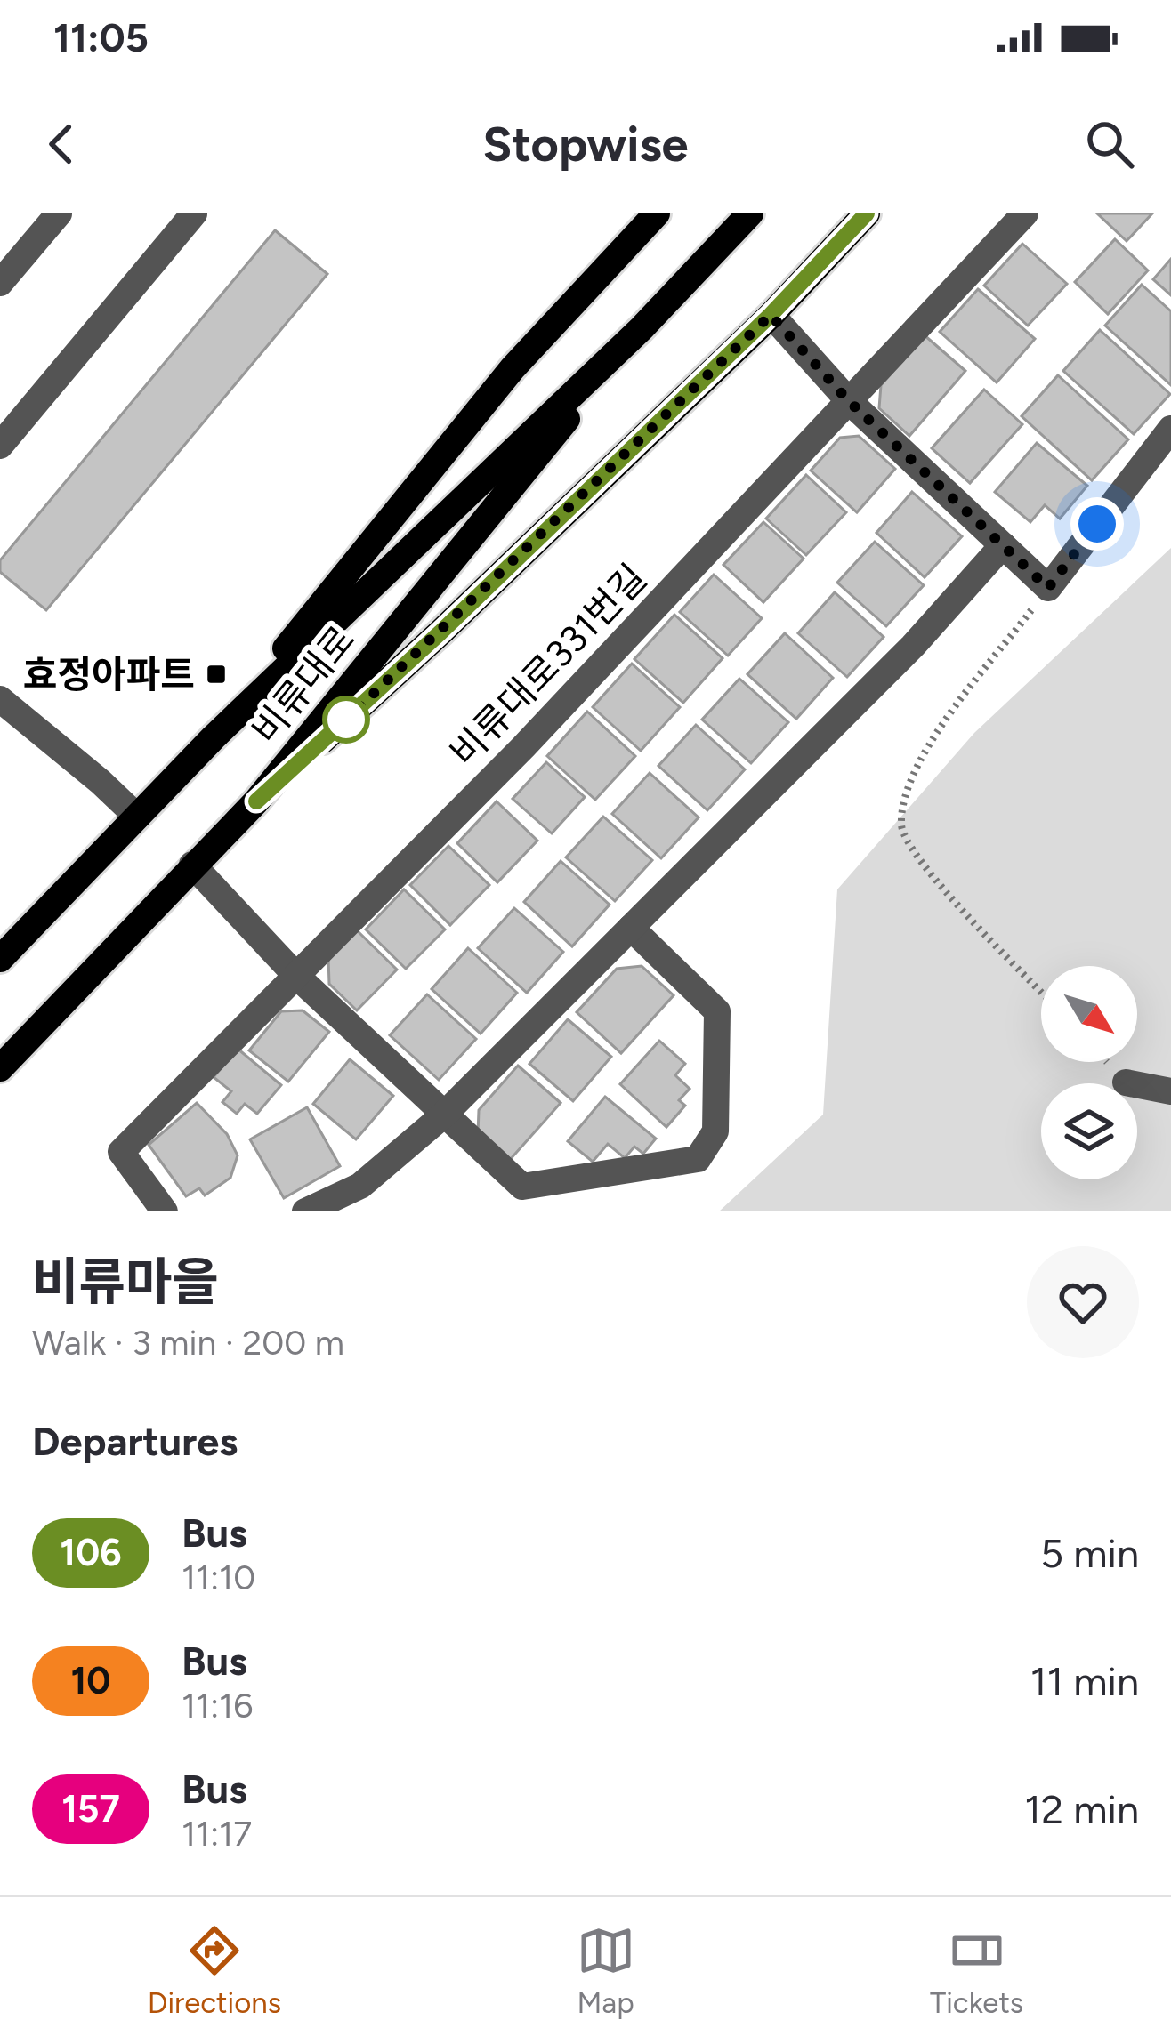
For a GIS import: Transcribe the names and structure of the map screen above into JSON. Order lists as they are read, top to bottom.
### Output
{
  "streets": {
    "main road": ["비류대로"],
    "street": ["비류대로331번길"]
  },
  "places": {
    "transit": ["효정아파트"]
  },
  "lines": ["bus line 106"],
  "north": "bottom right",
  "page": {
    "status": "11:05",
    "header": "Stopwise",
    "heading": [
      ["비류마을", "Walk · 3 min · 200 m"],
      "Departures"
    ],
    "list": [
      {
        "mark": "106",
        "name": "Bus",
        "note": "11:10",
        "value": "5 min"
      },
      {
        "mark": "10",
        "name": "Bus",
        "note": "11:16",
        "value": "11 min"
      },
      {
        "mark": "157",
        "name": "Bus",
        "note": "11:17",
        "value": "12 min"
      }
    ],
    "tabs": ["Directions", "Map", "Tickets"]
  }
}
